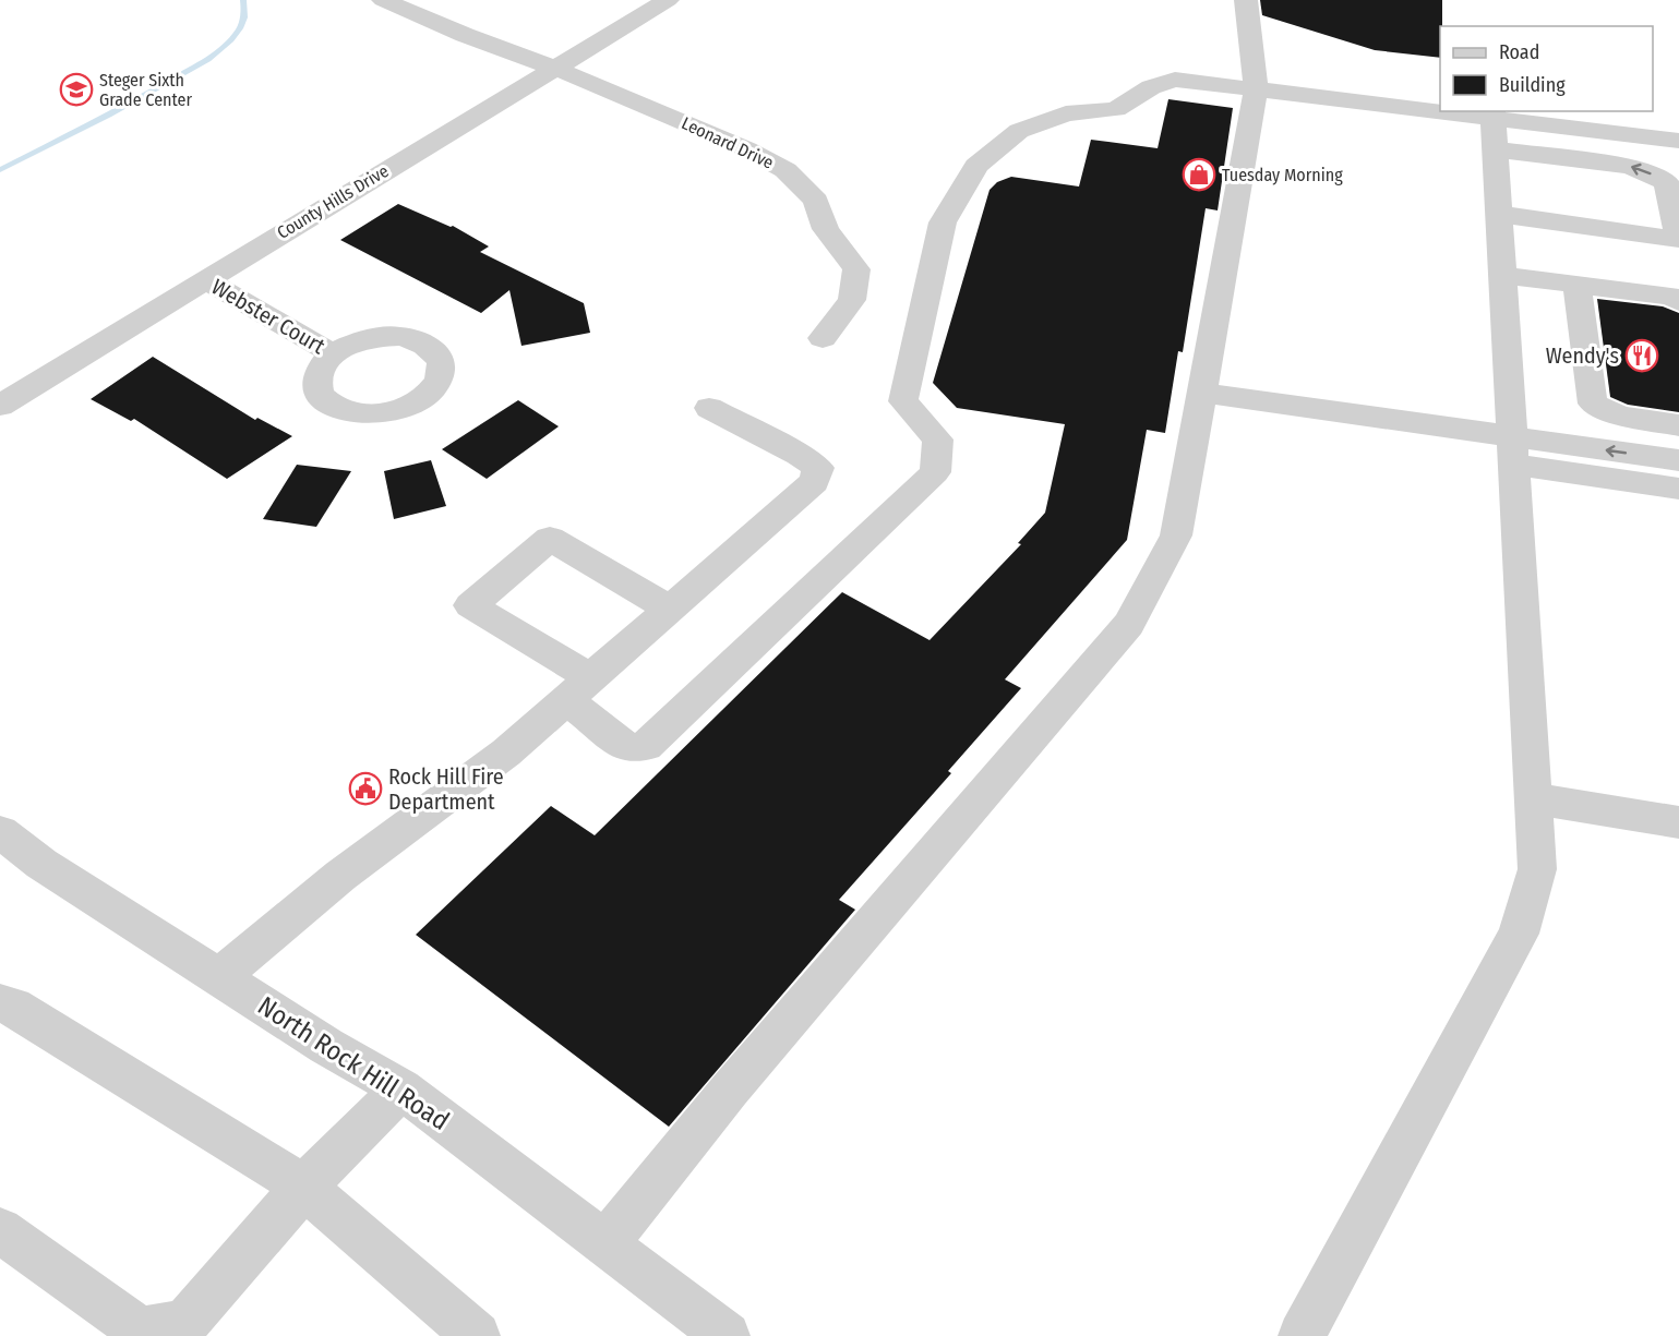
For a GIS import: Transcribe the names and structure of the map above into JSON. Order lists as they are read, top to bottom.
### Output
{
  "streets": {
    "street": [
      "Leonard Drive",
      "County Hills Drive",
      "Webster Court",
      "North Rock Hill Road"
    ]
  },
  "crossings": [
    ["Leonard Drive", "County Hills Drive"],
    ["County Hills Drive", "Webster Court"]
  ],
  "places": {
    "school or university": ["Steger Sixth Grade Center"],
    "shop": ["Tuesday Morning"],
    "restaurant": ["Wendy's"],
    "public building": ["Rock Hill Fire Department"]
  },
  "legend": ["Road", "Building"]
}
